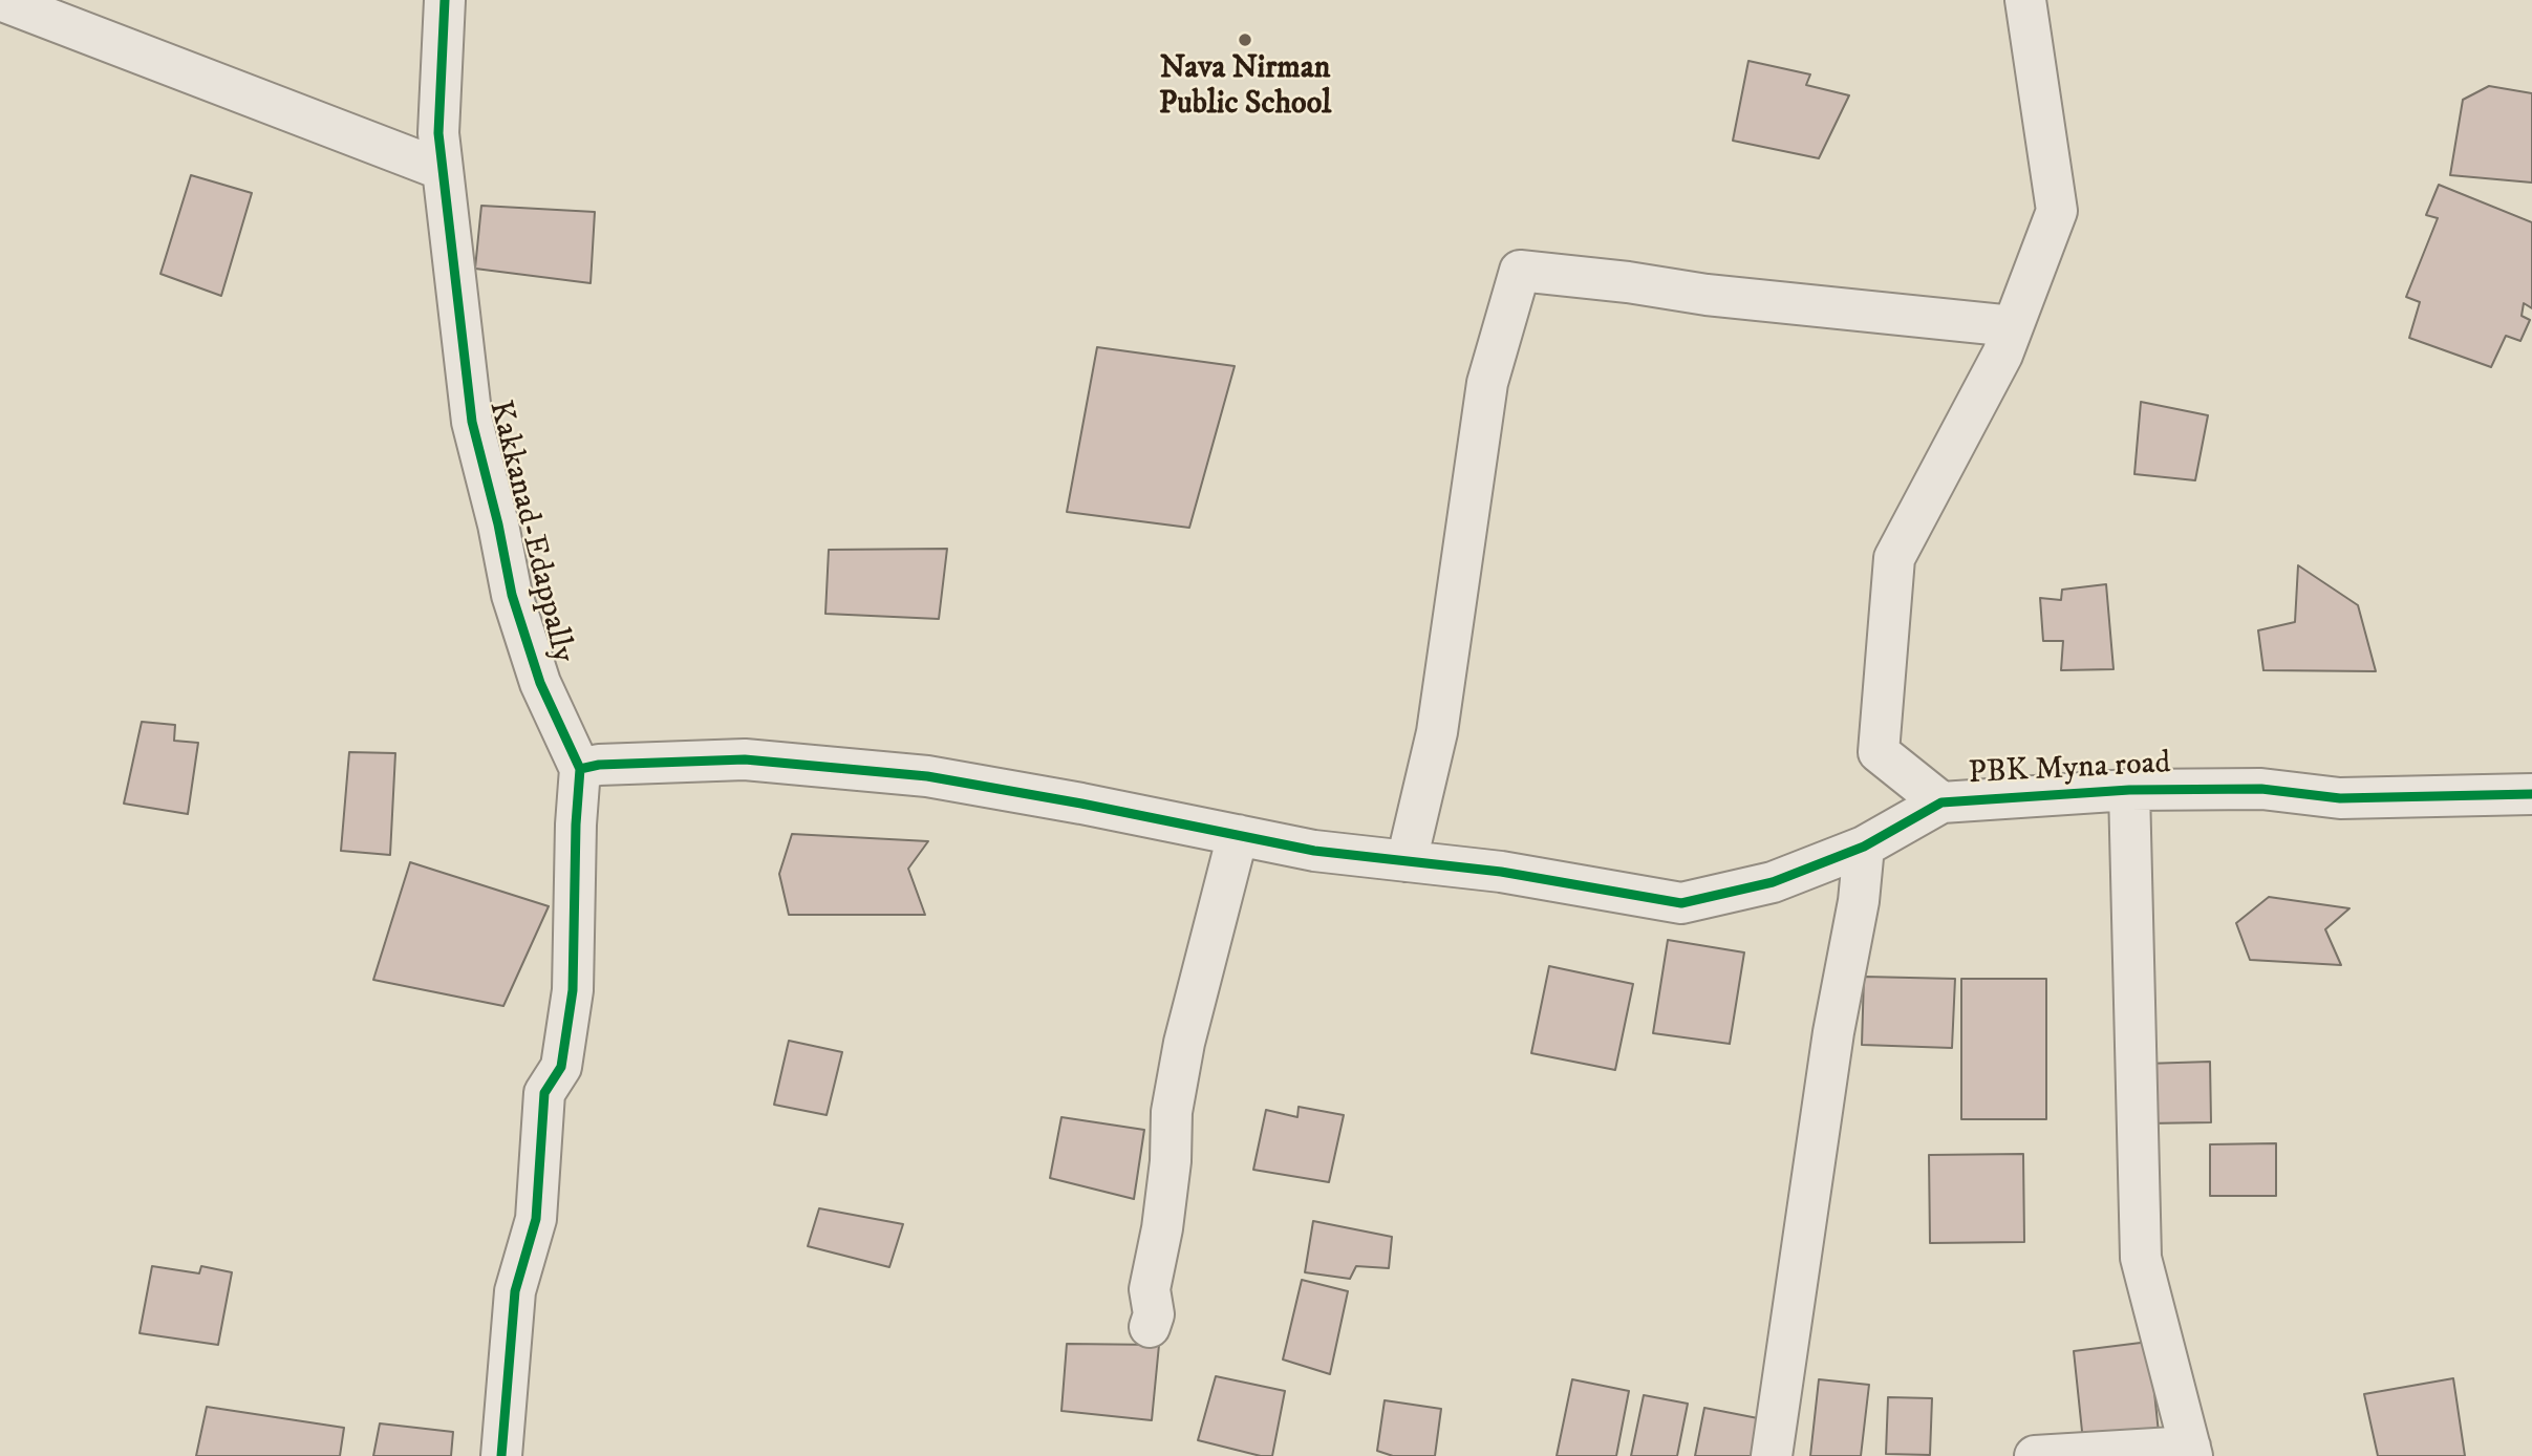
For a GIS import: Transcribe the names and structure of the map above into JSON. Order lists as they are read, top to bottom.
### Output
{
  "streets": {
    "street": ["Kakkanad-Edappally", "PBK Myna road"]
  },
  "crossings": [
    ["Kakkanad-Edappally", "PBK Myna road"]
  ],
  "places": ["Nava Nirman Public School"]
}
